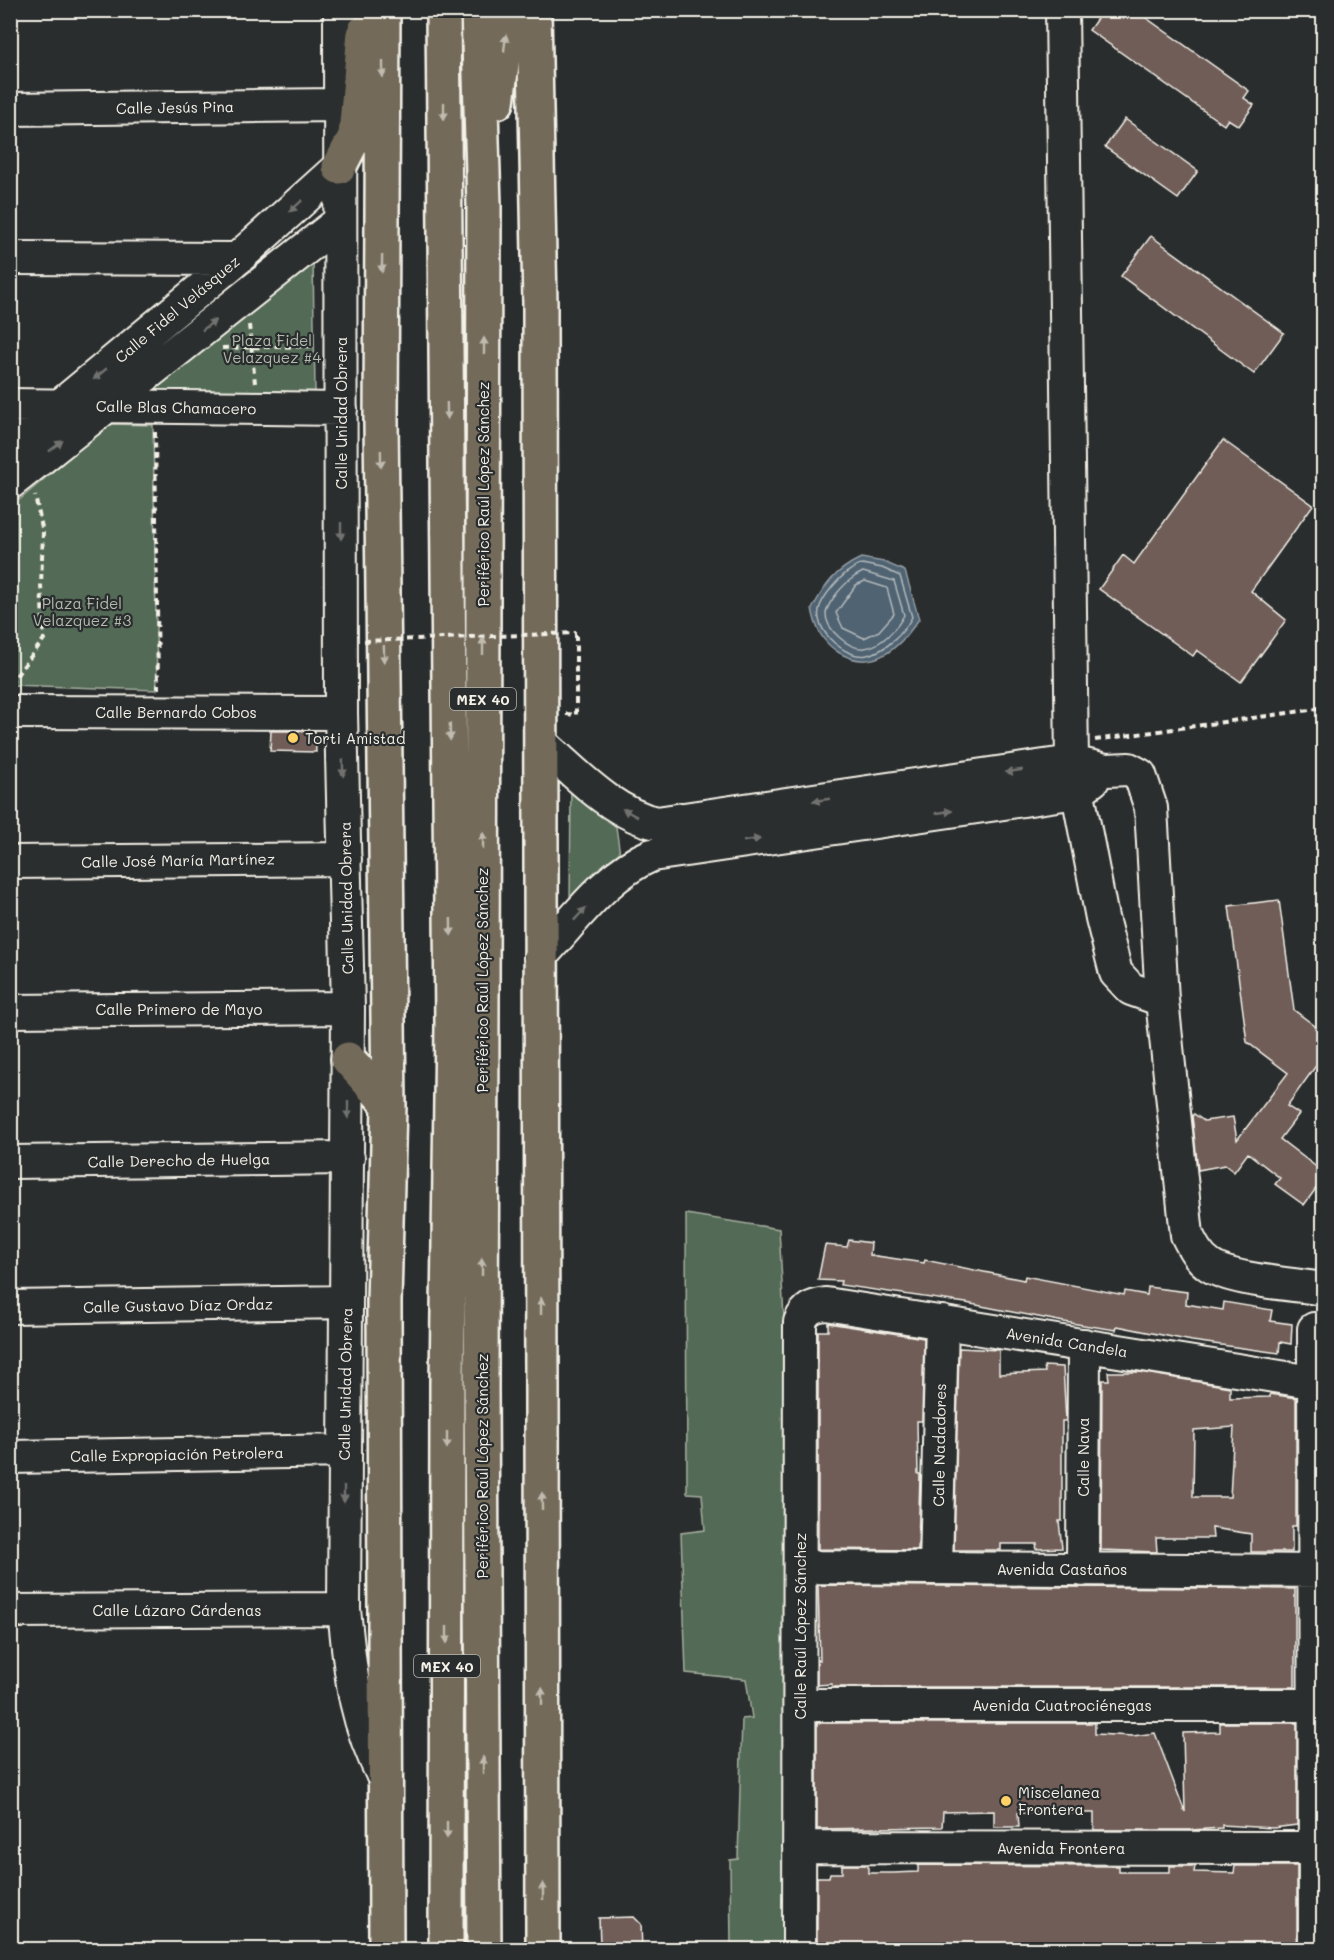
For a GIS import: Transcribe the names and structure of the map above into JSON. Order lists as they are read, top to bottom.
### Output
{
  "streets": {
    "main road": ["Periférico Raúl López Sánchez", "MEX 40"],
    "street": [
      "Calle Jesús Pina",
      "Calle Fidel Velásquez",
      "Calle Blas Chamacero",
      "Calle Unidad Obrera",
      "Calle Bernardo Cobos",
      "Calle José María Martínez",
      "Calle Primero de Mayo",
      "Calle Derecho de Huelga",
      "Calle Gustavo Díaz Ordaz",
      "Avenida Candela",
      "Calle Nadadores",
      "Calle Expropiación Petrolera",
      "Calle Nava",
      "Avenida Castaños",
      "Calle Lázaro Cárdenas",
      "Calle Raúl López Sánchez",
      "Avenida Cuatrociénegas",
      "Avenida Frontera"
    ]
  },
  "crossings": [
    ["Calle Jesús Pina", "Calle Unidad Obrera"],
    ["Calle Fidel Velásquez", "Calle Blas Chamacero"],
    ["Calle Fidel Velásquez", "Calle Unidad Obrera"],
    ["Calle Blas Chamacero", "Calle Unidad Obrera"],
    ["Calle Unidad Obrera", "Calle Bernardo Cobos"],
    ["Calle Unidad Obrera", "Calle José María Martínez"],
    ["Calle Unidad Obrera", "Calle Primero de Mayo"],
    ["Calle Unidad Obrera", "Calle Derecho de Huelga"],
    ["Calle Unidad Obrera", "Calle Gustavo Díaz Ordaz"],
    ["Calle Unidad Obrera", "Calle Expropiación Petrolera"],
    ["Calle Unidad Obrera", "Calle Lázaro Cárdenas"],
    ["Avenida Candela", "Calle Nadadores"],
    ["Avenida Candela", "Calle Nava"],
    ["Avenida Candela", "Calle Raúl López Sánchez"],
    ["Calle Nadadores", "Avenida Castaños"],
    ["Calle Nava", "Avenida Castaños"],
    ["Avenida Castaños", "Calle Raúl López Sánchez"],
    ["Calle Raúl López Sánchez", "Avenida Cuatrociénegas"],
    ["Calle Raúl López Sánchez", "Avenida Frontera"]
  ],
  "one_way": ["Calle Unidad Obrera"],
  "parks": ["Plaza Fidel Velazquez #4", "Plaza Fidel Velazquez #3"],
  "places": ["Torti Amistad", "Miscelanea Frontera"]
}
